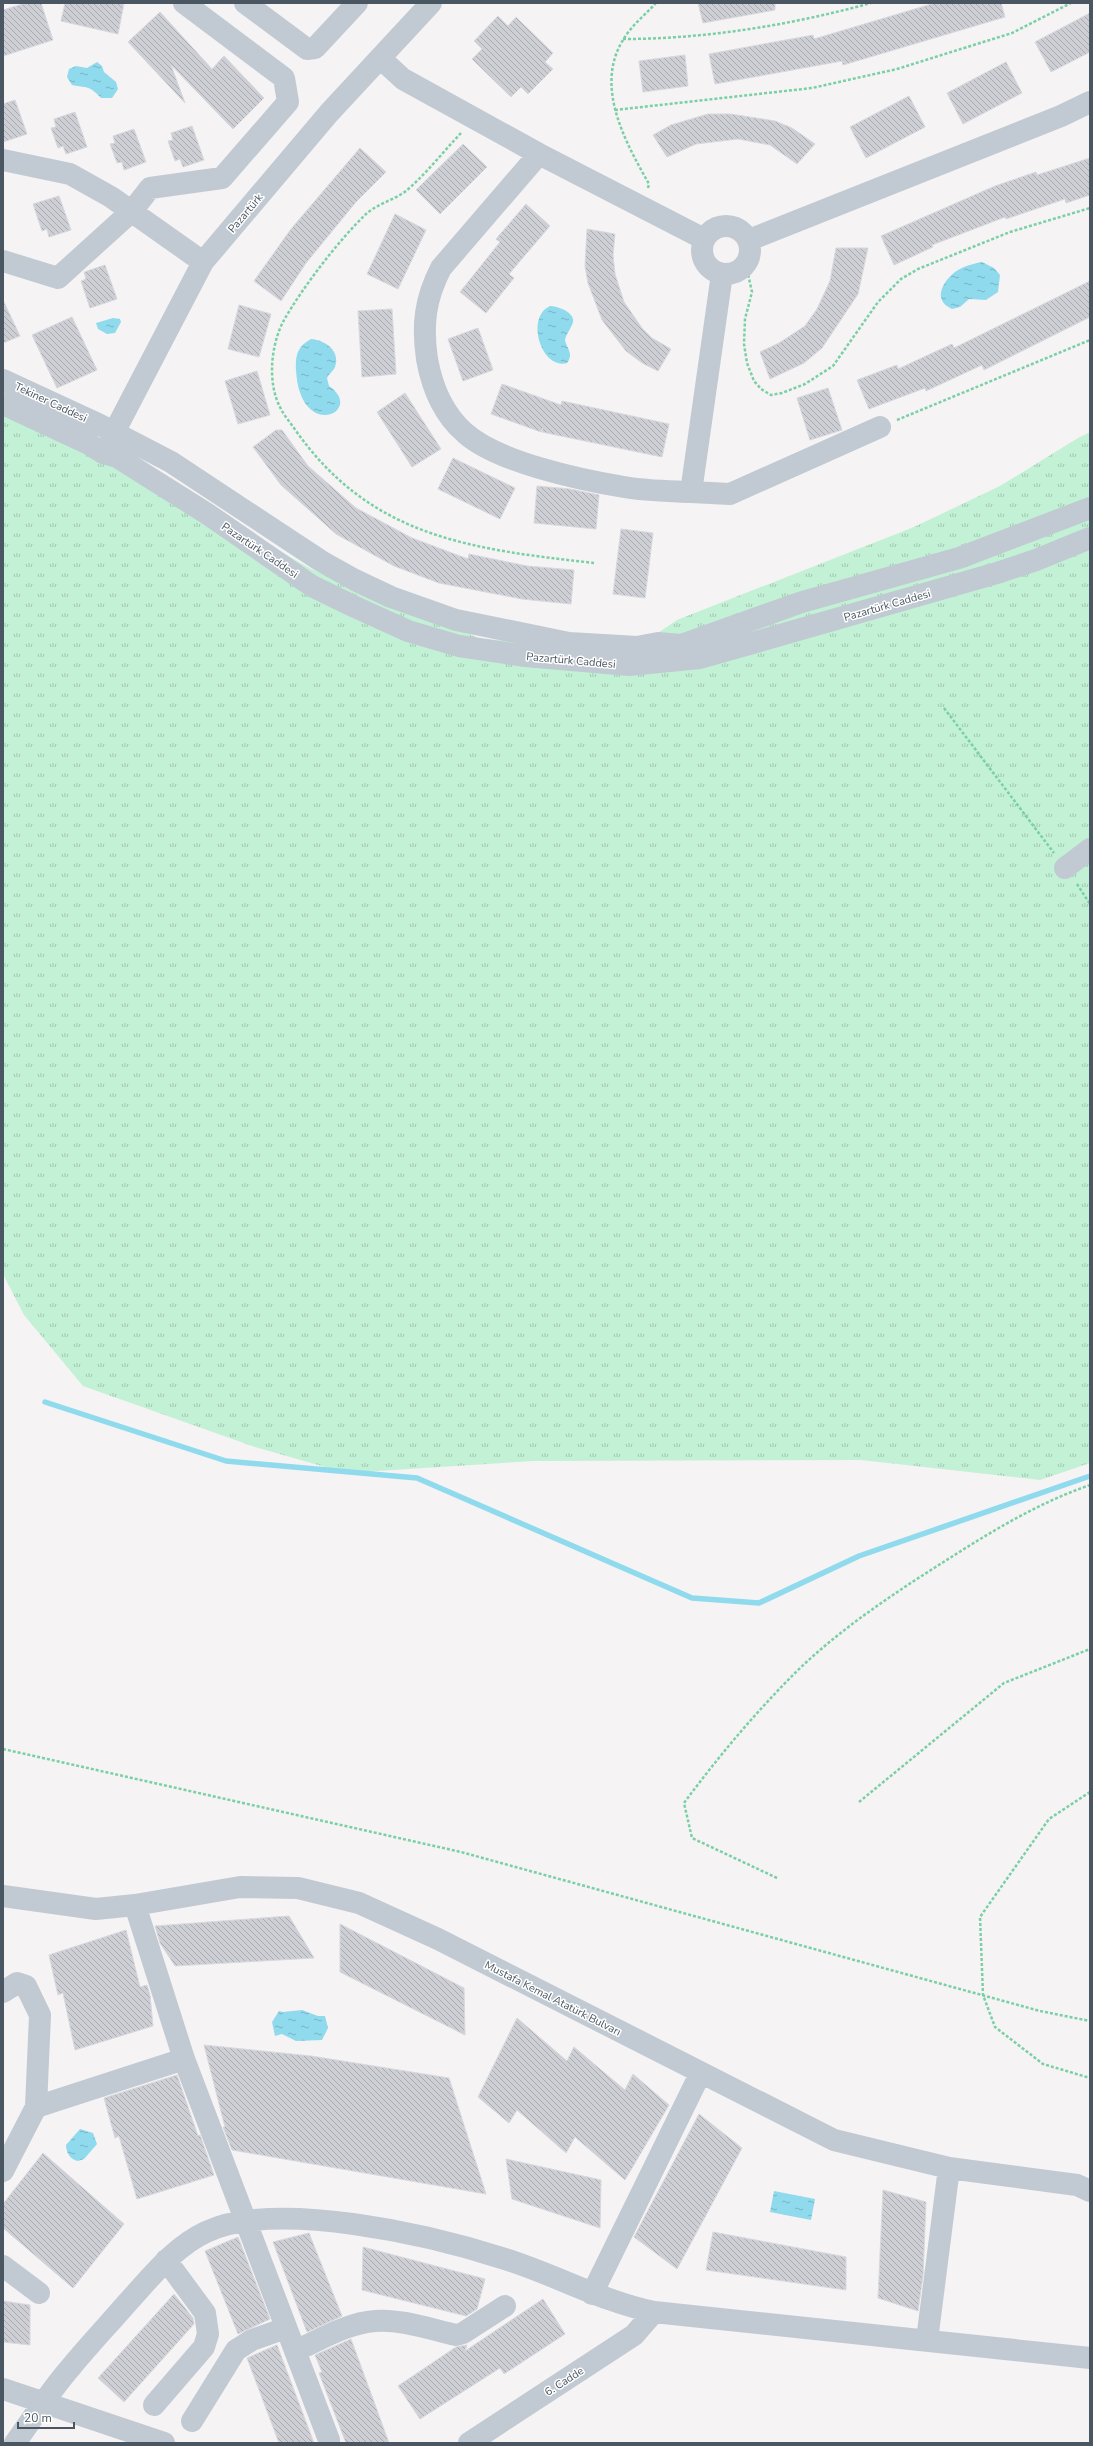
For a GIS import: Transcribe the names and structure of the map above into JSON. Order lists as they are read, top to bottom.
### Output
{
  "streets": {
    "street": [
      "Pazartürk",
      "Tekiner Caddesi",
      "Pazartürk Caddesi",
      "Mustafa Kemal Atatürk Bulvarı",
      "6. Cadde"
    ]
  },
  "crossings": [
    ["Pazartürk", "Tekiner Caddesi"],
    ["Pazartürk", "Pazartürk Caddesi"],
    ["Tekiner Caddesi", "Pazartürk Caddesi"]
  ],
  "scale_bar": "20 m"
}
